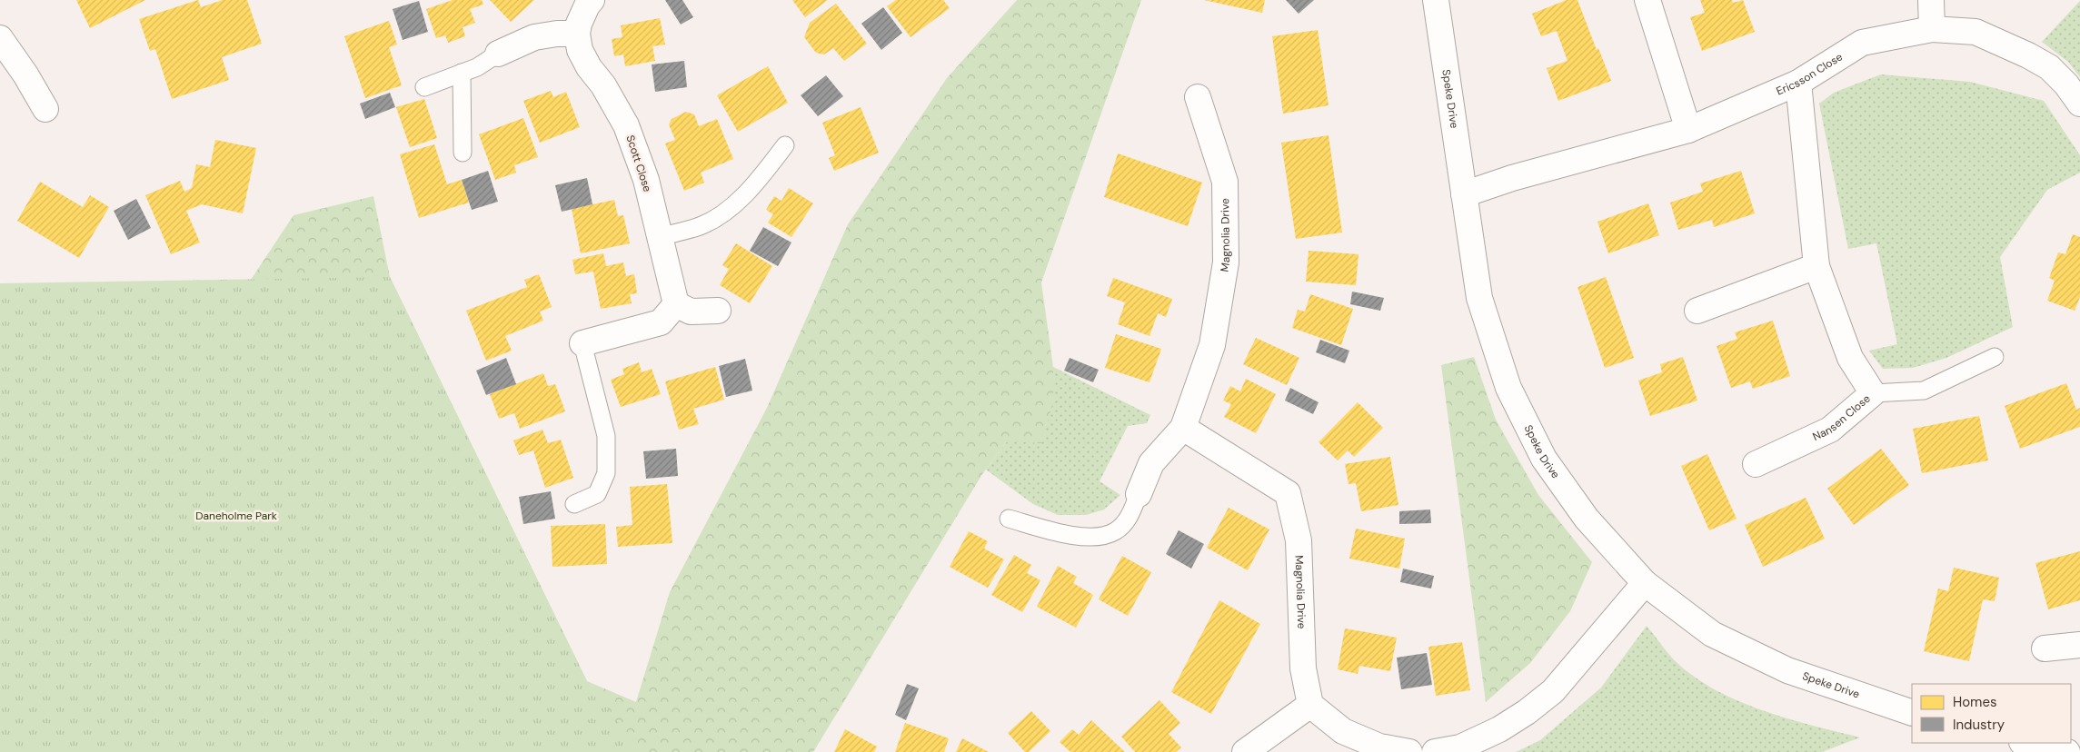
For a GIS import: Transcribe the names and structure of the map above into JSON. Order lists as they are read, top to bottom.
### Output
{
  "streets": {
    "street": [
      "Ericsson Close",
      "Speke Drive",
      "Scott Close",
      "Magnolia Drive",
      "Nansen Close"
    ]
  },
  "crossings": [
    ["Ericsson Close", "Speke Drive"],
    ["Ericsson Close", "Nansen Close"]
  ],
  "parks": ["Daneholme Park"],
  "legend": ["Homes", "Industry"]
}
